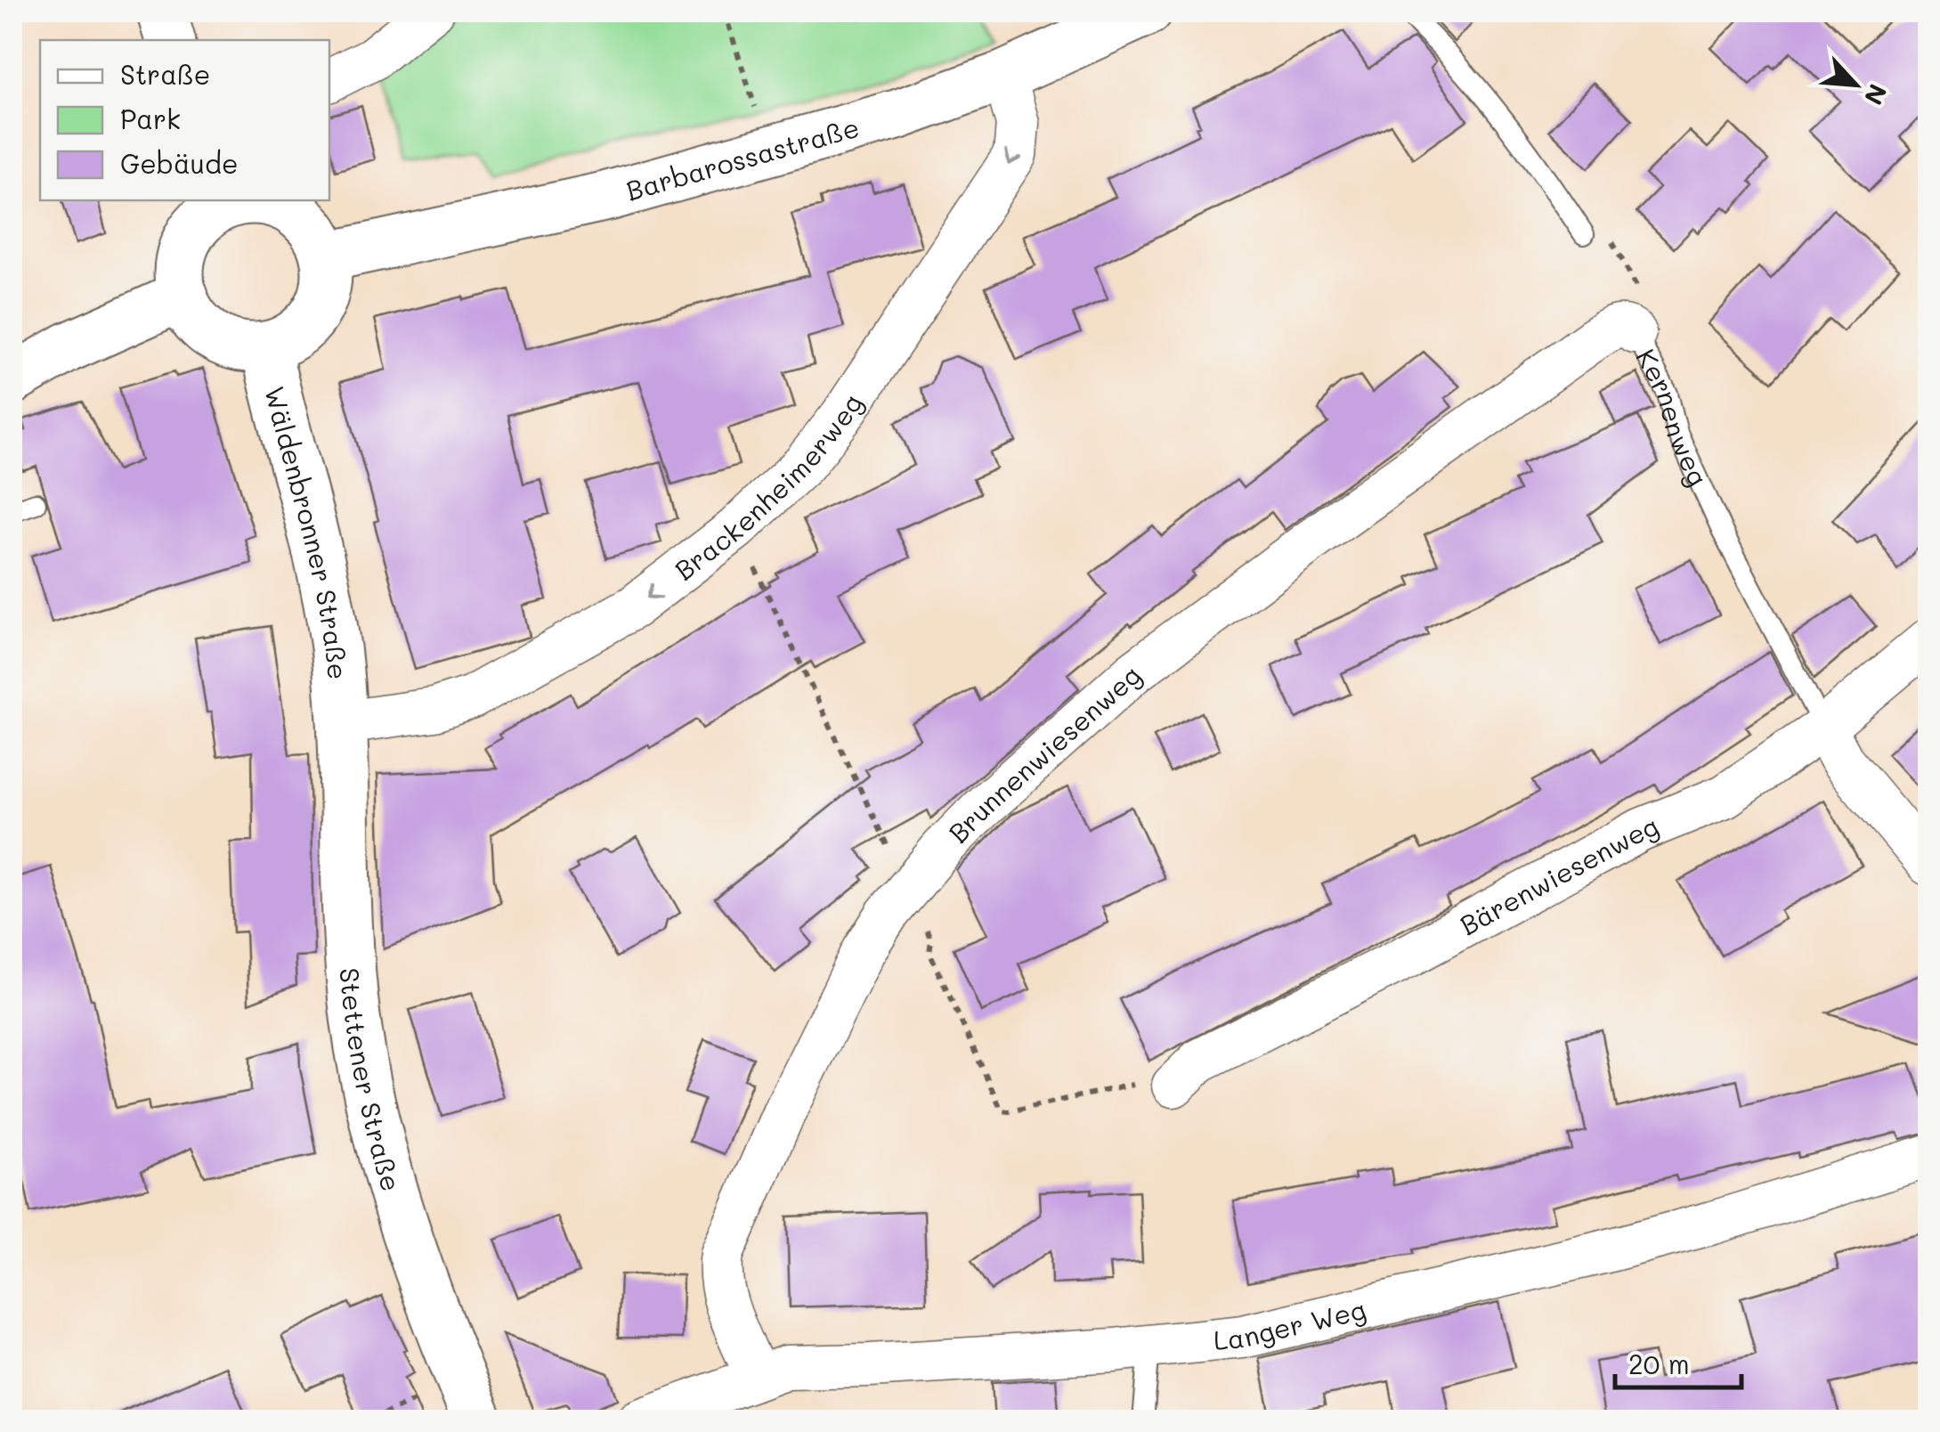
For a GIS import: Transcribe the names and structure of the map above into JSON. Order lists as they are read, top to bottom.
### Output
{
  "streets": {
    "street": [
      "Barbarossastraße",
      "Kernenweg",
      "Brackenheimerweg",
      "Wäldenbronner Straße",
      "Brunnenwiesenweg",
      "Bärenwiesenweg",
      "Stettener Straße",
      "Langer Weg"
    ]
  },
  "crossings": [
    ["Barbarossastraße", "Brackenheimerweg"],
    ["Kernenweg", "Brunnenwiesenweg"],
    ["Kernenweg", "Bärenwiesenweg"],
    ["Brackenheimerweg", "Wäldenbronner Straße"],
    ["Brackenheimerweg", "Stettener Straße"],
    ["Wäldenbronner Straße", "Stettener Straße"],
    ["Brunnenwiesenweg", "Langer Weg"]
  ],
  "one_way": ["Brackenheimerweg"],
  "legend": ["Straße", "Park", "Gebäude"],
  "scale_bar": "20 m",
  "north": "bottom right"
}
